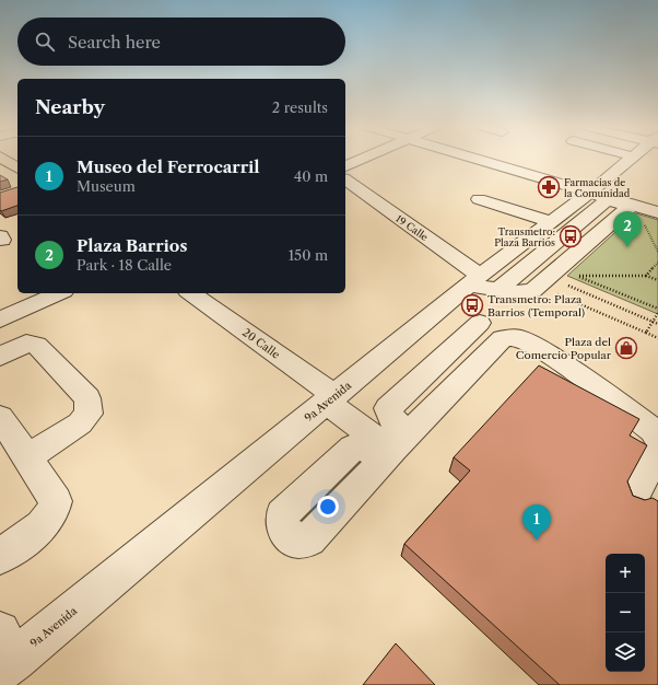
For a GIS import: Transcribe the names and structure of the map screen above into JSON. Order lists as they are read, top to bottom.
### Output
{
  "streets": {
    "street": ["19 Calle", "20 Calle", "9a Avenida"]
  },
  "crossings": [
    ["19 Calle", "9a Avenida"],
    ["20 Calle", "9a Avenida"]
  ],
  "places": {
    "pharmacy": ["Farmacias de la Comunidad"],
    "bus stop": ["Transmetro: Plaza Barrios", "Transmetro: Plaza Barrios (Temporal)"],
    "shop": ["Plaza del Comercio Popular"]
  },
  "page": {
    "search": "Search here",
    "heading": ["Nearby", "2 results"],
    "list": [
      {
        "mark": "1",
        "name": "Museo del Ferrocarril",
        "note": "Museum",
        "value": "40 m"
      },
      {
        "mark": "2",
        "name": "Plaza Barrios",
        "note": "Park · 18 Calle",
        "value": "150 m"
      }
    ],
    "pins": ["2", "1"],
    "map_buttons": ["+", "−"]
  }
}
